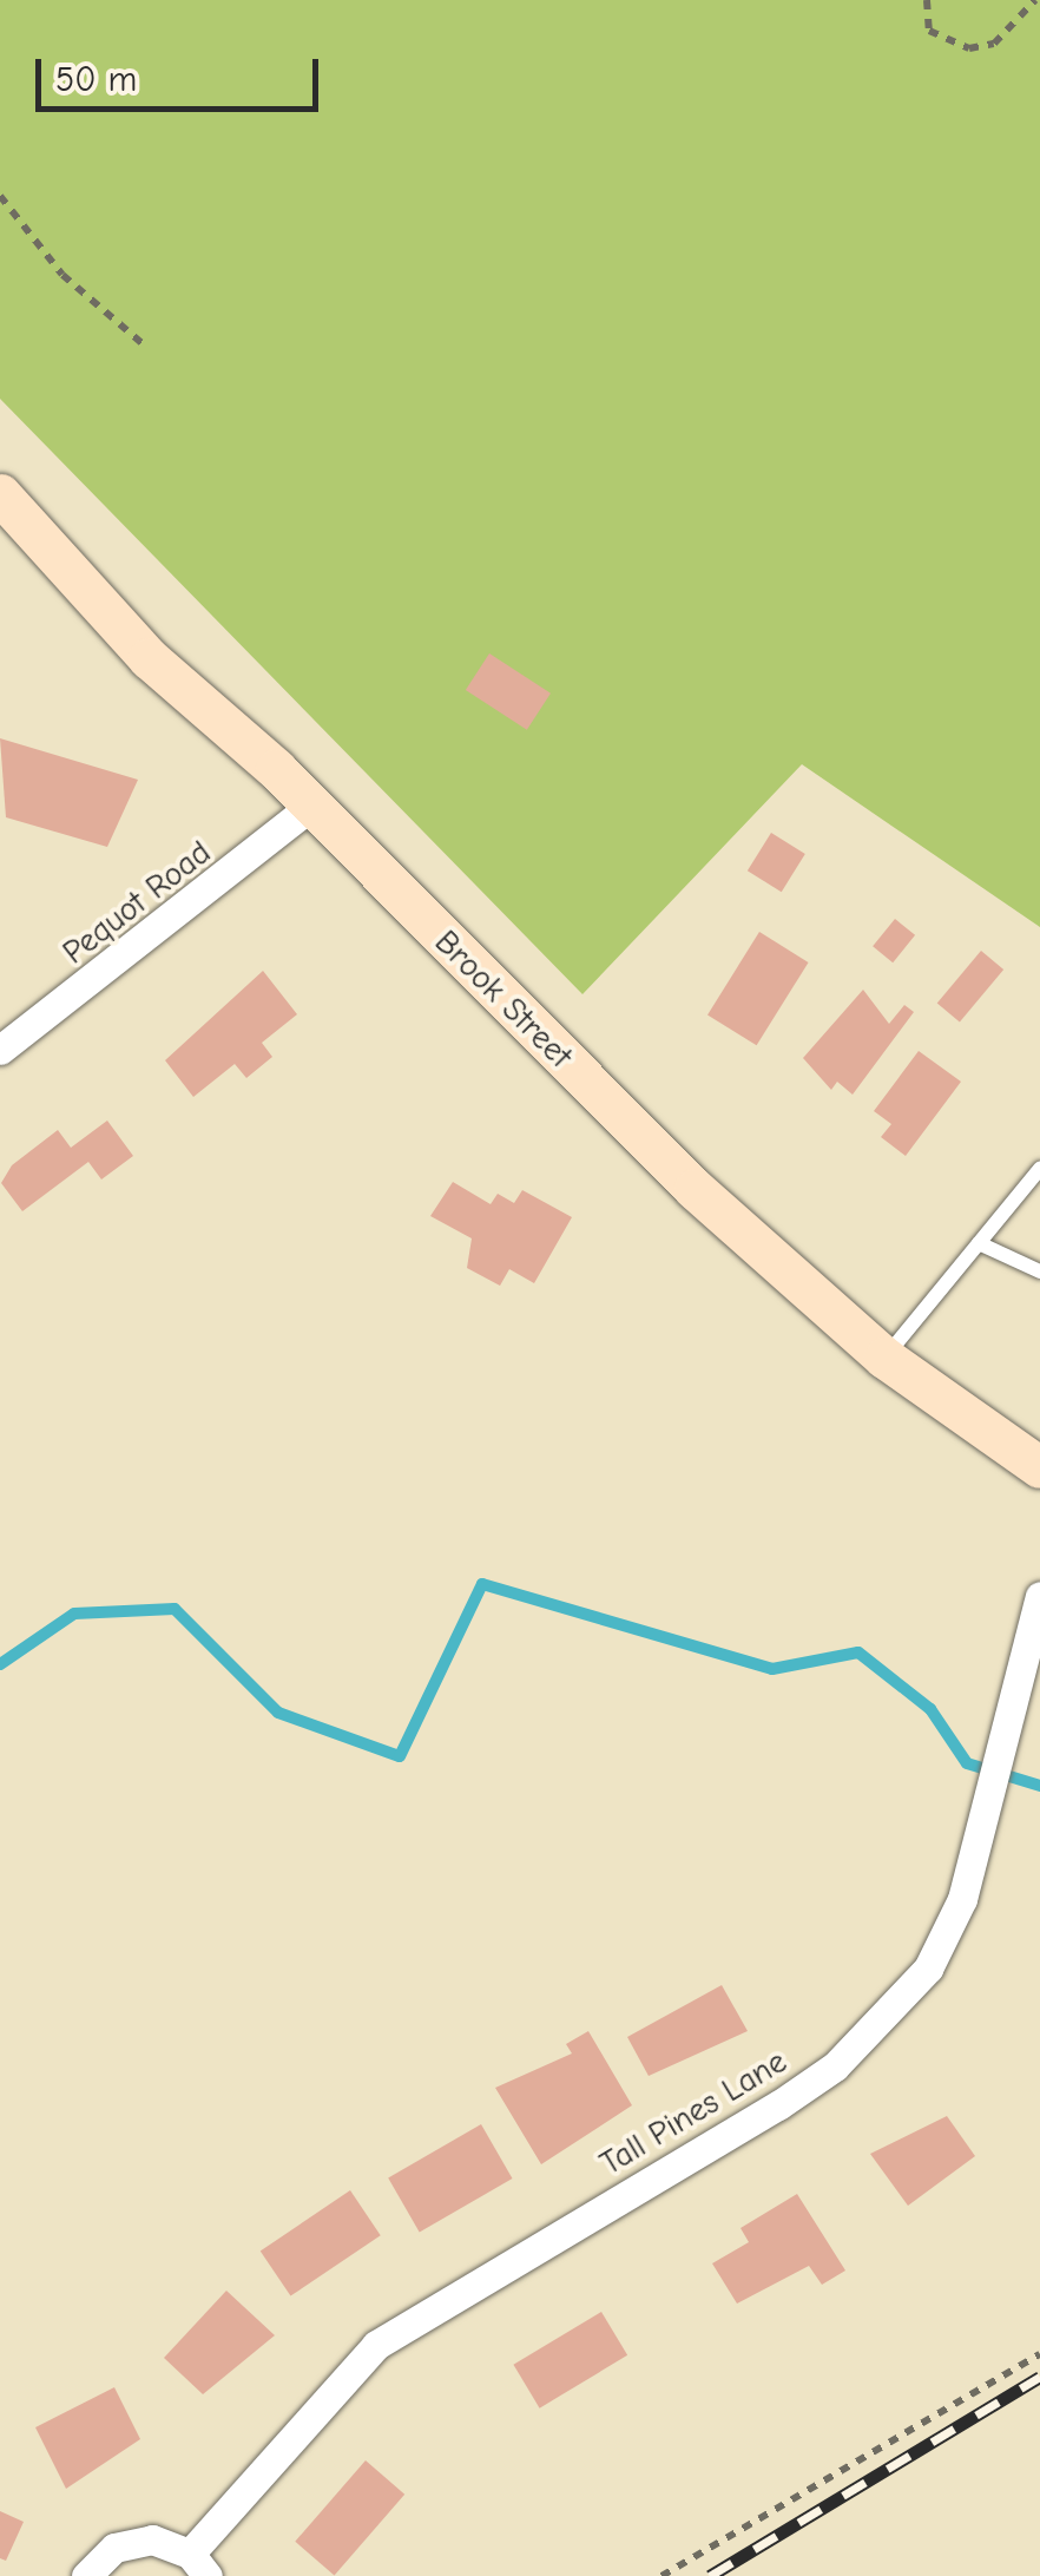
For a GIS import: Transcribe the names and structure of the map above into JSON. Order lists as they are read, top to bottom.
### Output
{
  "streets": {
    "main road": ["Brook Street"],
    "street": ["Pequot Road", "Tall Pines Lane"]
  },
  "crossings": [
    ["Pequot Road", "Brook Street"]
  ],
  "scale_bar": "50 m"
}
